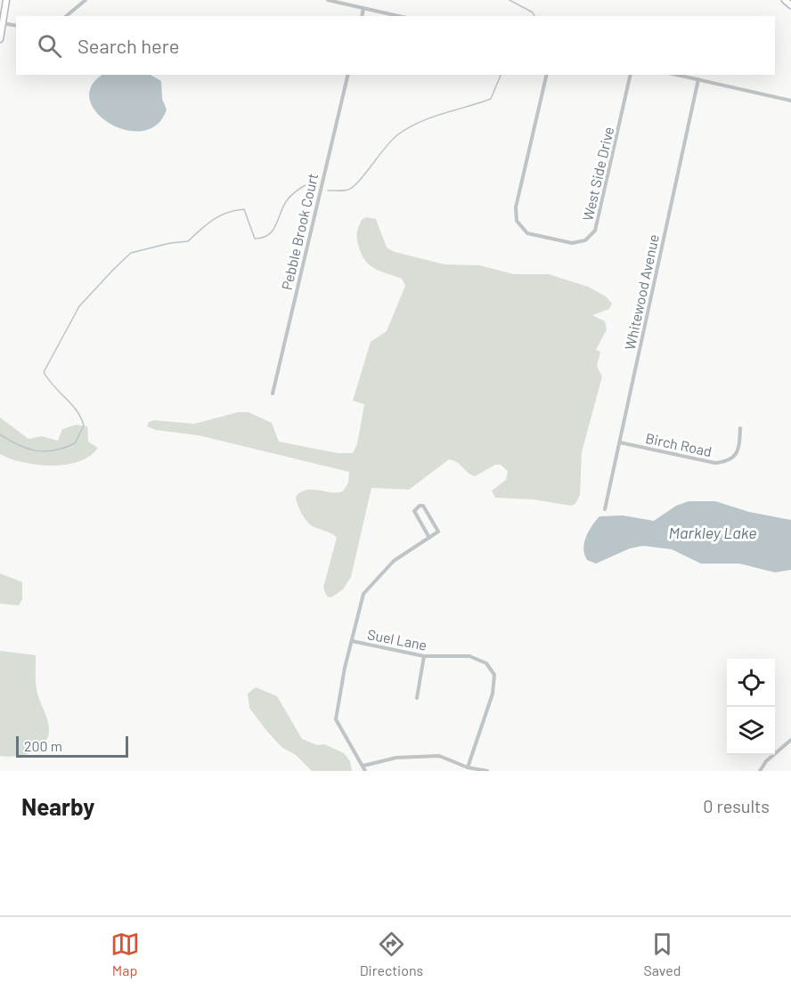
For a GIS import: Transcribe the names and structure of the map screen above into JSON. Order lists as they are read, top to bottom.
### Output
{
  "streets": {
    "street": [
      "West Side Drive",
      "Pebble Brook Court",
      "Whitewood Avenue",
      "Birch Road",
      "Suel Lane"
    ]
  },
  "crossings": [
    ["Whitewood Avenue", "Birch Road"]
  ],
  "water": ["Markley Lake"],
  "scale_bar": "200 m",
  "page": {
    "search": "Search here",
    "scale": "200 m",
    "heading": ["Nearby", "0 results"],
    "nav": ["Map", "Directions", "Saved"]
  }
}
